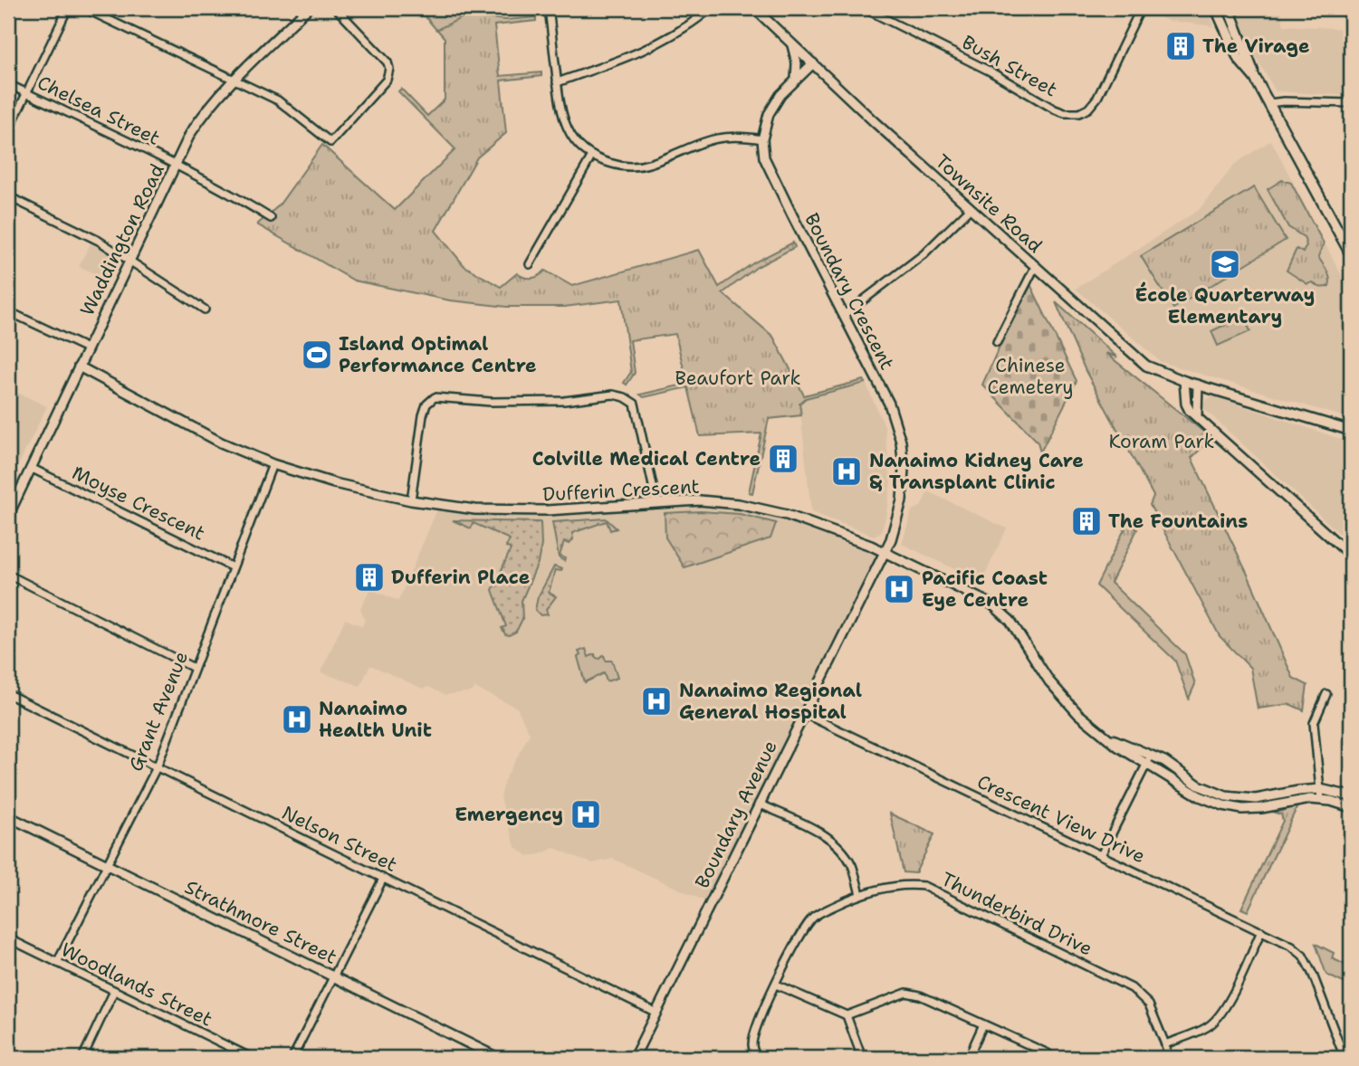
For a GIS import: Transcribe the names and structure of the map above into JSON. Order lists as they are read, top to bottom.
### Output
{
  "streets": {
    "street": [
      "Bush Street",
      "Chelsea Street",
      "Townsite Road",
      "Waddington Road",
      "Boundary Crescent",
      "Dufferin Crescent",
      "Moyse Crescent",
      "Grant Avenue",
      "Boundary Avenue",
      "Crescent View Drive",
      "Nelson Street",
      "Thunderbird Drive",
      "Strathmore Street",
      "Woodlands Street"
    ]
  },
  "crossings": [
    ["Chelsea Street", "Waddington Road"],
    ["Townsite Road", "Boundary Crescent"],
    ["Waddington Road", "Dufferin Crescent"],
    ["Waddington Road", "Moyse Crescent"],
    ["Boundary Crescent", "Dufferin Crescent"],
    ["Boundary Crescent", "Boundary Avenue"],
    ["Dufferin Crescent", "Grant Avenue"],
    ["Dufferin Crescent", "Boundary Avenue"],
    ["Moyse Crescent", "Grant Avenue"],
    ["Grant Avenue", "Nelson Street"],
    ["Grant Avenue", "Strathmore Street"],
    ["Grant Avenue", "Woodlands Street"],
    ["Boundary Avenue", "Crescent View Drive"],
    ["Boundary Avenue", "Nelson Street"]
  ],
  "parks": ["Chinese Cemetery", "Beaufort Park", "Koram Park"],
  "places": {
    "building": [
      "The Virage",
      "Colville Medical Centre",
      "The Fountains",
      "Dufferin Place"
    ],
    "school or university": ["École Quarterway Elementary"],
    "sports": ["Island Optimal Performance Centre"],
    "hospital": [
      "Nanaimo Kidney Care & Transplant Clinic",
      "Pacific Coast Eye Centre",
      "Nanaimo Regional General Hospital",
      "Nanaimo Health Unit",
      "Emergency"
    ]
  }
}
